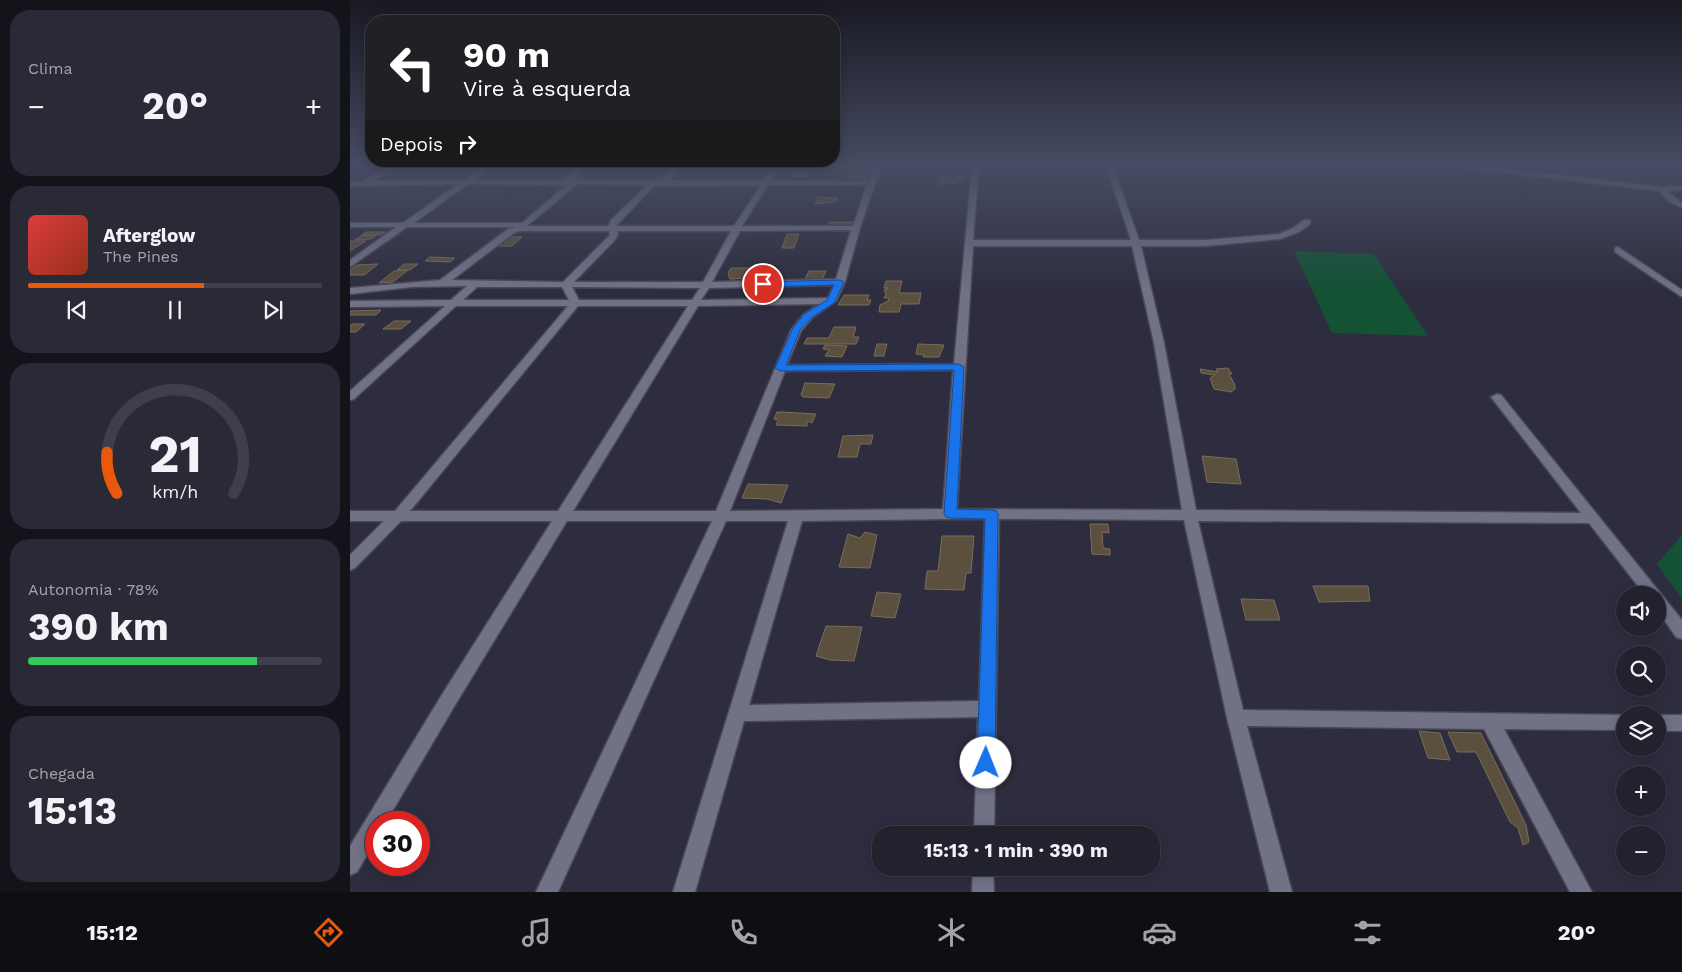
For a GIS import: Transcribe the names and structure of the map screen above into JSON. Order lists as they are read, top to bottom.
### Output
{
  "page": {
    "tile": [
      "Clima",
      ["Autonomia · 78%", "390 km"],
      ["Chegada", "15:13"]
    ],
    "turn": ["90 m", "Vire à esquerda"],
    "heat": ["−", "20°", "+"],
    "then": "Depois",
    "song": ["Afterglow", "The Pines"],
    "map_buttons": ["+", "−"],
    "limit": "30",
    "trip": "15:13 · 1 min · 390 m",
    "tabs": ["15:12", "20°"],
    "gauge": ["21", "km/h"]
  }
}
